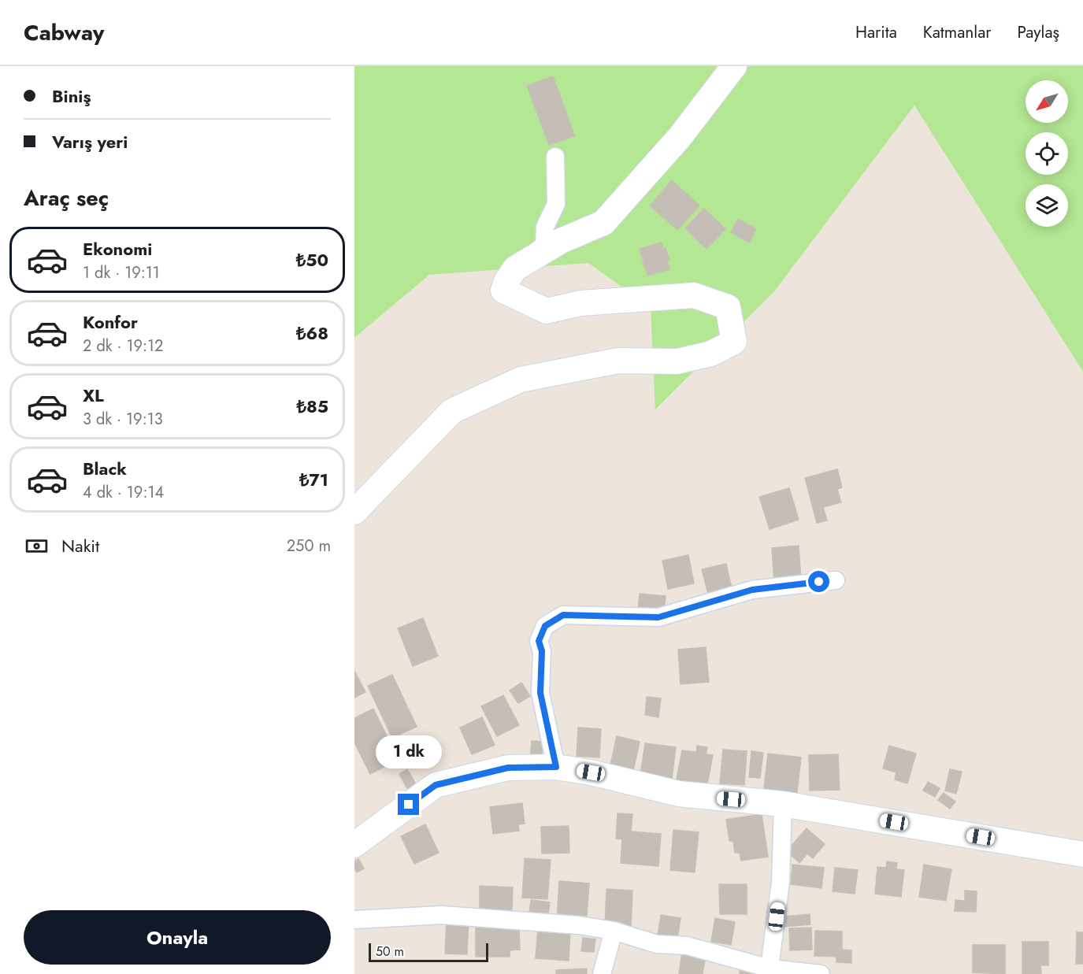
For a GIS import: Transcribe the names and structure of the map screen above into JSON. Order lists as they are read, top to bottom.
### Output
{
  "scale_bar": "50 m",
  "north": "bottom left",
  "page": {
    "header": "Cabway",
    "nav": ["Harita", "Katmanlar", "Paylaş"],
    "banner": ["Biniş", "Varış yeri"],
    "heading": "Araç seç",
    "list": [
      {
        "name": "Ekonomi",
        "note": "1 dk · 19:11",
        "value": "₺50"
      },
      {
        "name": "Konfor",
        "note": "2 dk · 19:12",
        "value": "₺68"
      },
      {
        "name": "XL",
        "note": "3 dk · 19:13",
        "value": "₺85"
      },
      {
        "name": "Black",
        "note": "4 dk · 19:14",
        "value": "₺71"
      }
    ],
    "pay": ["Nakit", "250 m"],
    "bubble": "1 dk",
    "buttons": "Onayla",
    "scale": "50 m"
  }
}
